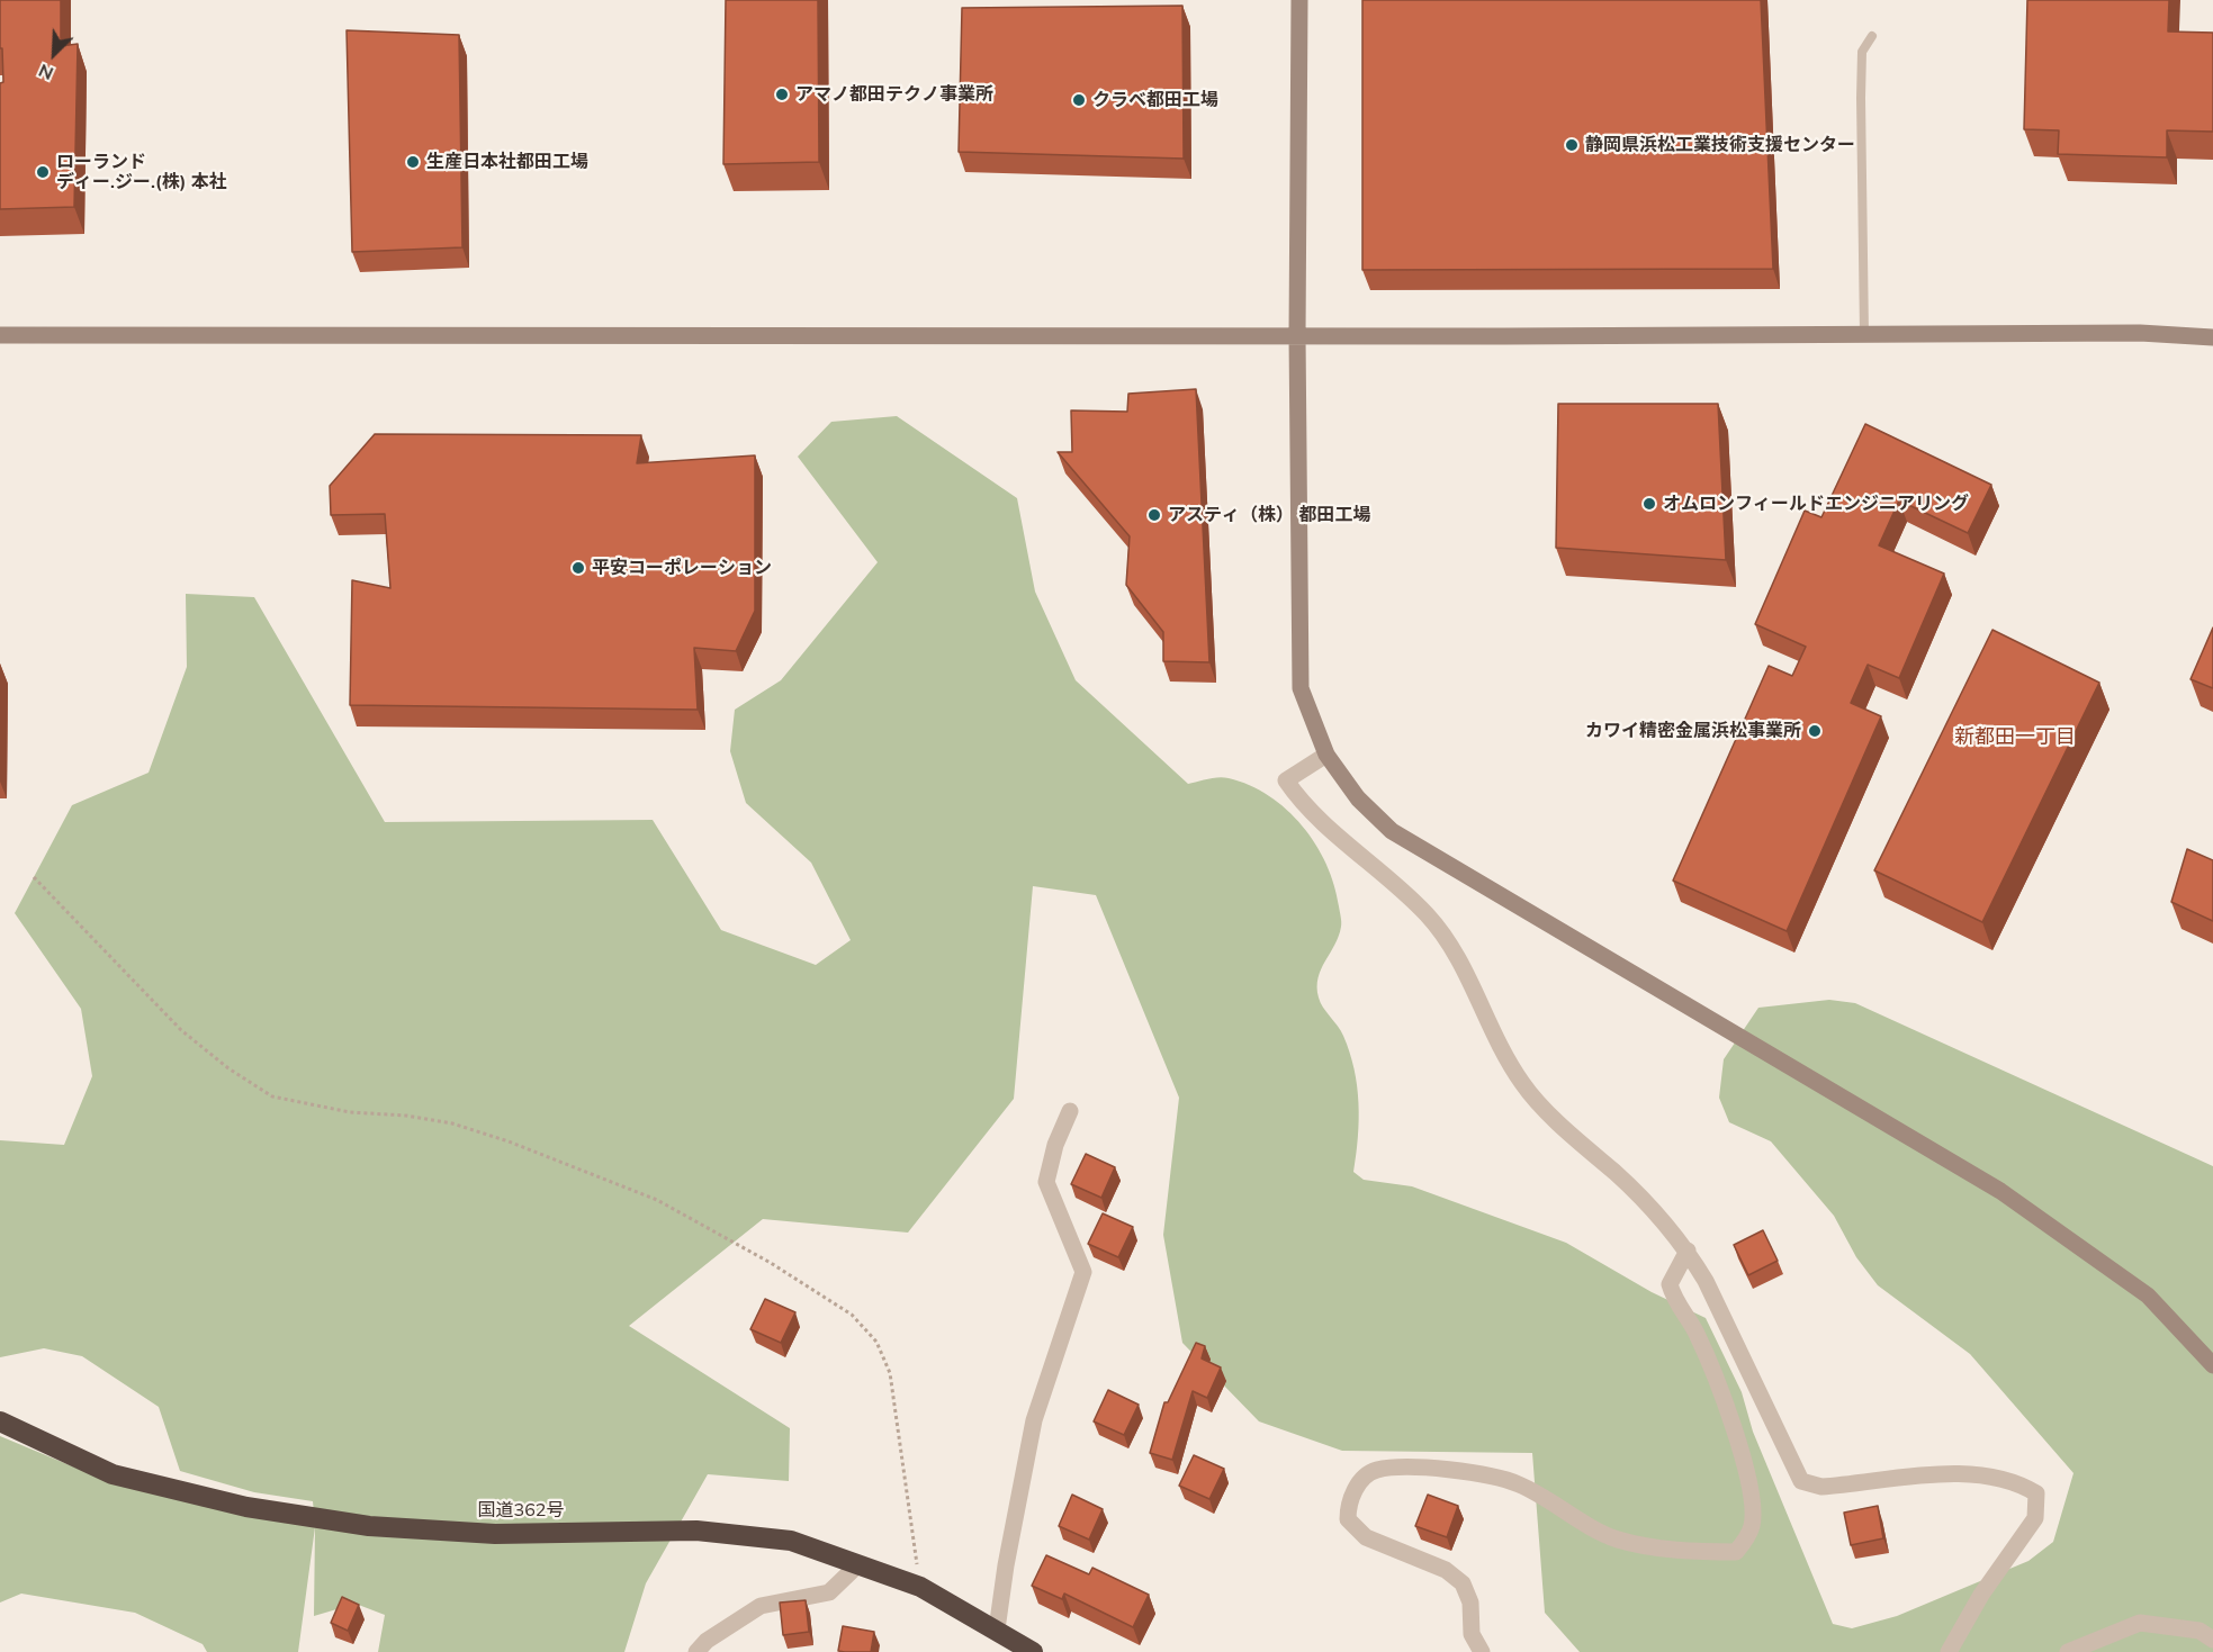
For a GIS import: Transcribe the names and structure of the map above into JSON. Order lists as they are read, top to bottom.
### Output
{
  "streets": {
    "highway": ["国道362号"]
  },
  "districts": ["新都田一丁目"],
  "places": [
    "アマノ都田テクノ事業所",
    "クラベ都田工場",
    "静岡県浜松工業技術支援センター",
    "生産日本社都田工場",
    "ローランド ディー.ジー.(株) 本社",
    "オムロンフィールドエンジニアリング",
    "アスティ（株） 都田工場",
    "平安コーポレーション",
    "カワイ精密金属浜松事業所"
  ],
  "north": "bottom left"
}
